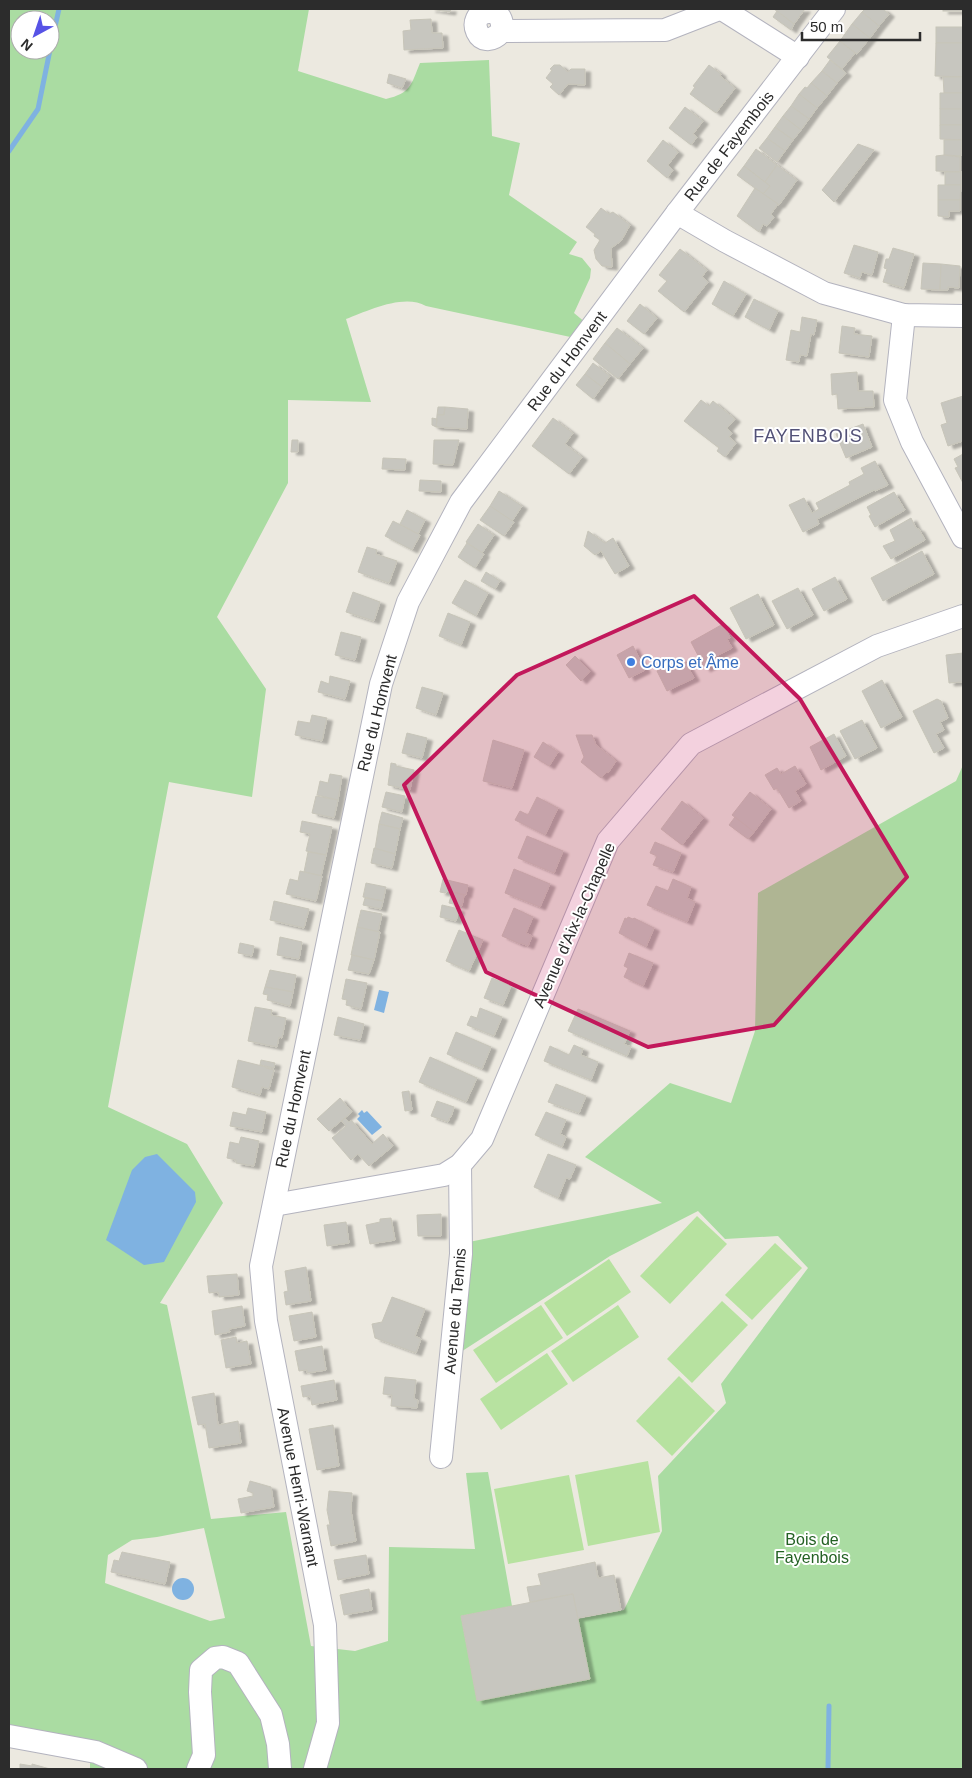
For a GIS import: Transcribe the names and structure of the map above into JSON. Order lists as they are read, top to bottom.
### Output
{
  "streets": {
    "street": [
      "Rue de Fayembois",
      "Rue du Homvent",
      "Avenue d'Aix-la-Chapelle",
      "Avenue du Tennis",
      "Avenue Henri-Warnant"
    ]
  },
  "crossings": [
    ["Rue de Fayembois", "Rue du Homvent"],
    ["Rue du Homvent", "Avenue d'Aix-la-Chapelle"],
    ["Rue du Homvent", "Avenue Henri-Warnant"],
    ["Avenue d'Aix-la-Chapelle", "Avenue du Tennis"],
    ["Avenue d'Aix-la-Chapelle", "Avenue Henri-Warnant"]
  ],
  "districts": ["FAYENBOIS"],
  "parks": ["Bois de Fayenbois"],
  "places": ["Corps et Âme"],
  "scale_bar": "50 m",
  "north": "bottom left"
}
